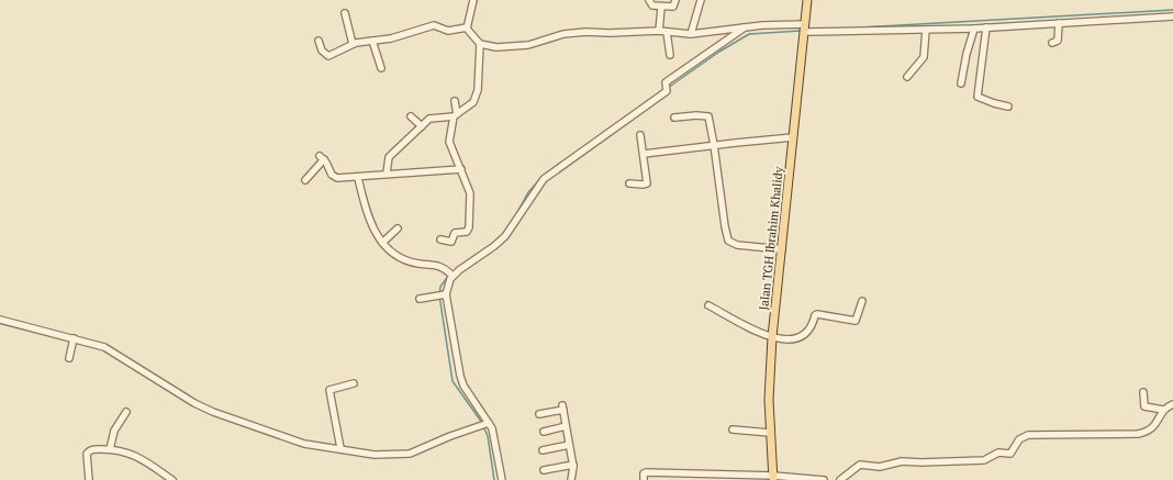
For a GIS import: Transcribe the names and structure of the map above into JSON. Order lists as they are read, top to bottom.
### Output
{
  "streets": {
    "main road": ["Jalan TGH Ibrahim Khalidy"]
  }
}
